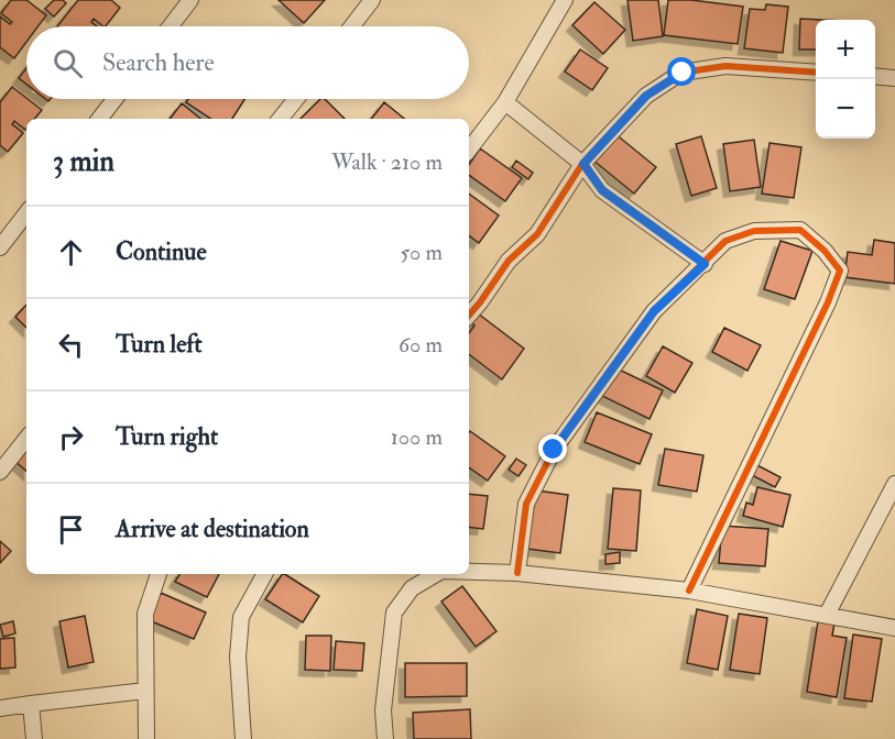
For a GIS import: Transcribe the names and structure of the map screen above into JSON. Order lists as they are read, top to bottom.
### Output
{
  "page": {
    "map_buttons": ["+", "−"],
    "search": "Search here",
    "heading": ["3 min", "Walk · 210 m"],
    "list": [
      ["Continue", "50 m"],
      ["Turn left", "60 m"],
      ["Turn right", "100 m"],
      "Arrive at destination"
    ]
  }
}
